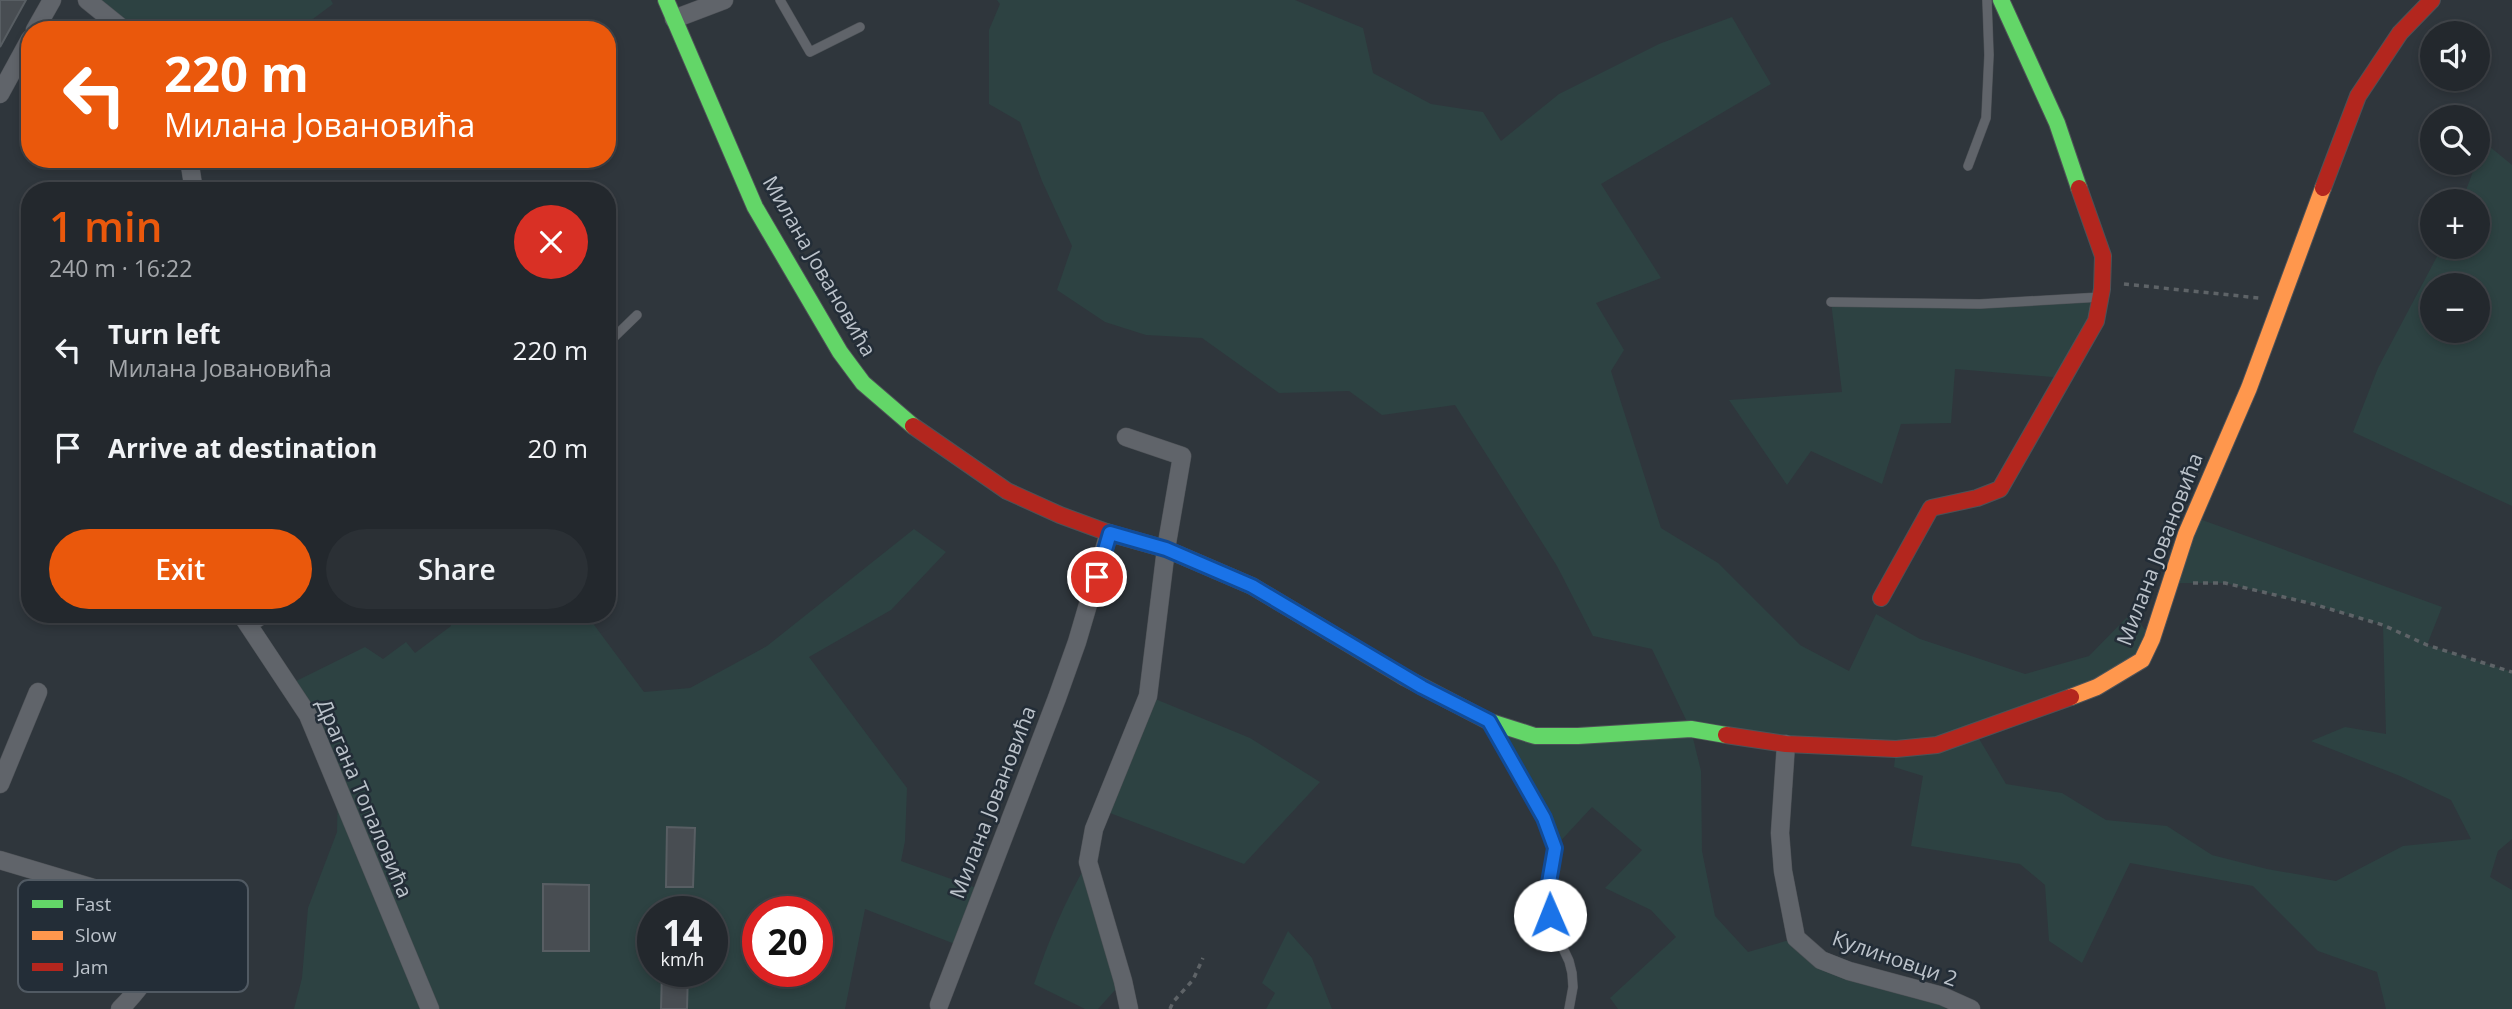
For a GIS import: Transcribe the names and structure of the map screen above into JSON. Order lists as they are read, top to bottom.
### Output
{
  "streets": {
    "street": ["Милана Јовановића", "Драгана Топаловића", "Кулиновци 2"]
  },
  "crossings": [
    ["Милана Јовановића", "Кулиновци 2"]
  ],
  "legend": ["Fast", "Slow", "Jam"],
  "page": {
    "map_buttons": ["+", "−"],
    "turn": ["220 m", "Милана Јовановића"],
    "heading": ["1 min", "240 m · 16:22"],
    "list": [
      {
        "name": "Turn left",
        "note": "Милана Јовановића",
        "value": "220 m"
      },
      {
        "name": "Arrive at destination",
        "value": "20 m"
      }
    ],
    "buttons": ["Exit", "Share"],
    "speed": "14 km/h",
    "limit": "20"
  }
}
